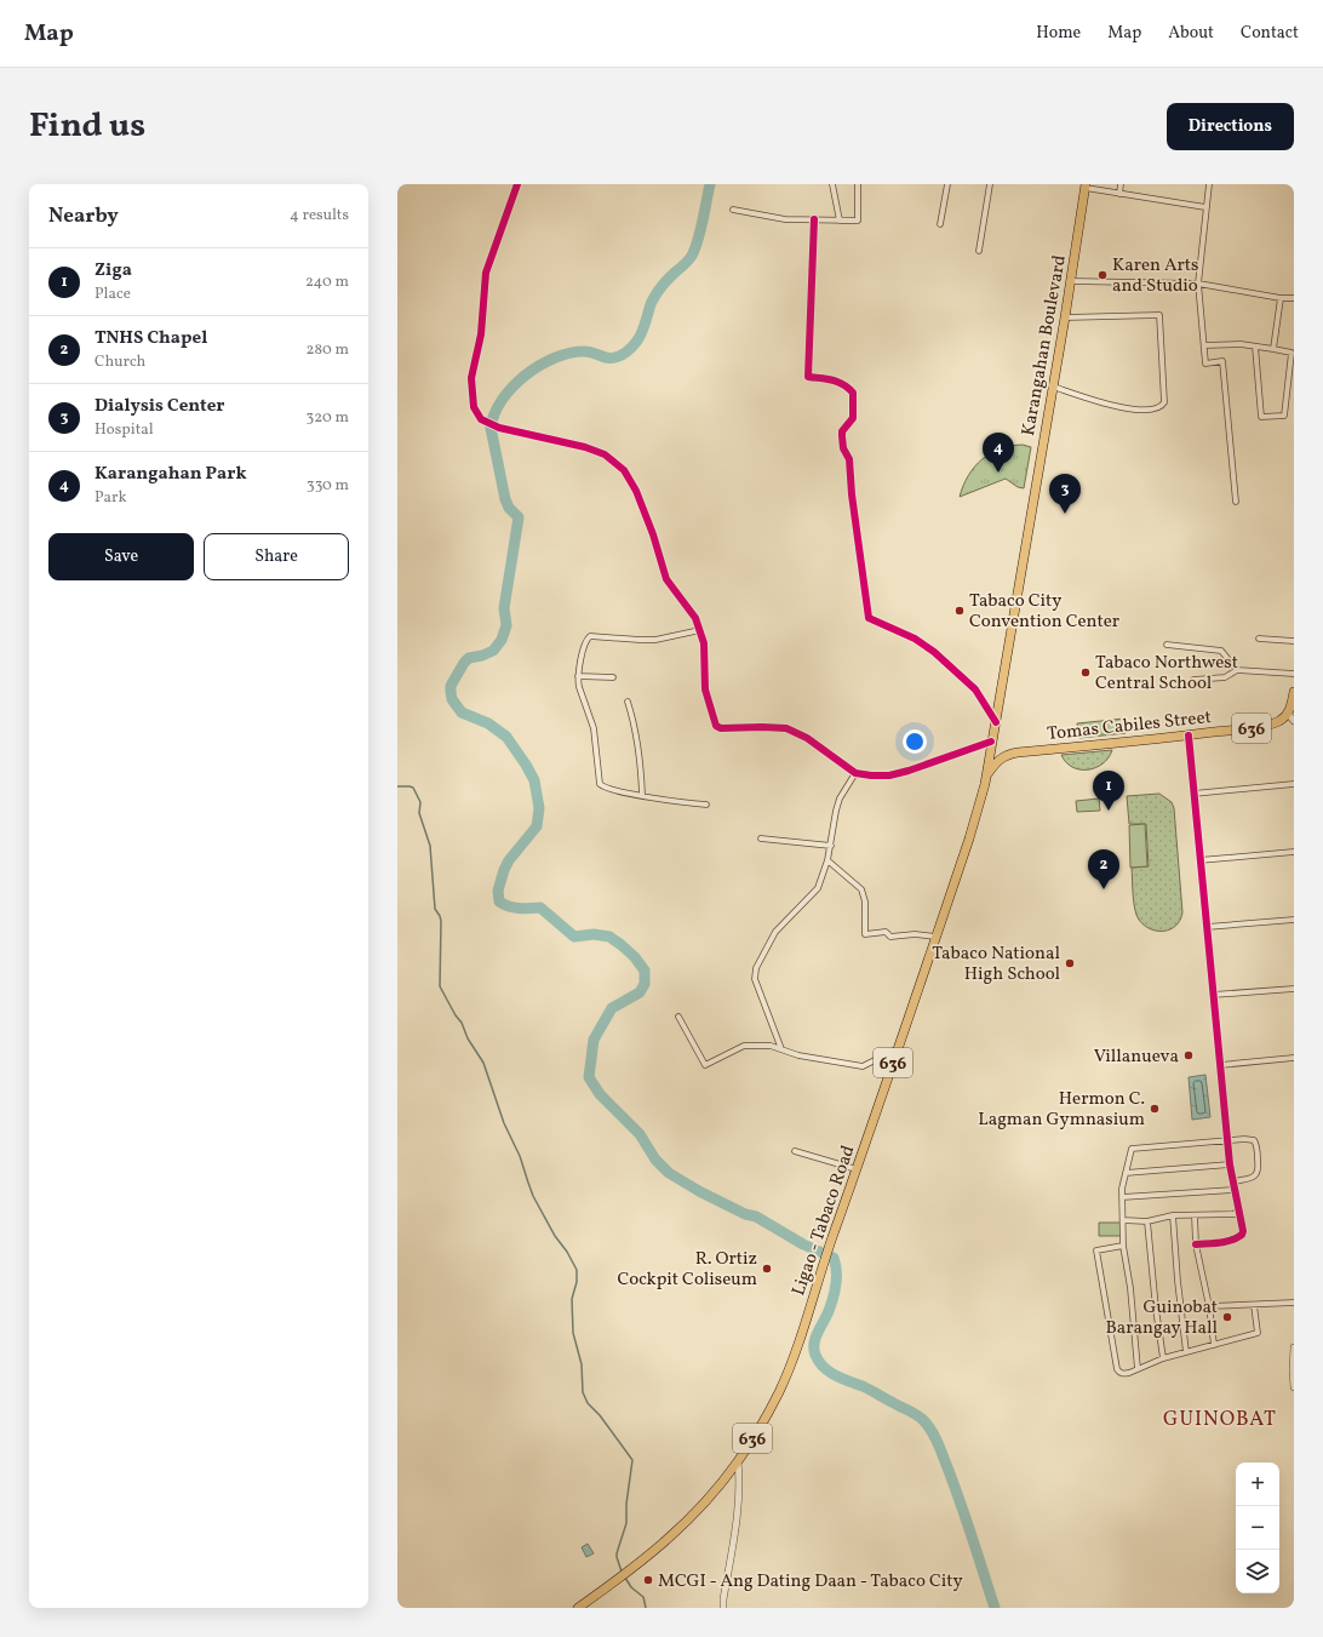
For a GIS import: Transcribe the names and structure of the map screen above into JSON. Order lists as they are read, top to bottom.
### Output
{
  "streets": {
    "main road": [
      "Karangahan Boulevard",
      "Tomas Cabiles Street",
      "636",
      "Ligao - Tabaco Road"
    ]
  },
  "crossings": [
    ["Karangahan Boulevard", "Ligao - Tabaco Road"],
    ["Tomas Cabiles Street", "636"],
    ["Tomas Cabiles Street", "Ligao - Tabaco Road"]
  ],
  "districts": ["GUINOBAT"],
  "places": [
    "Karen Arts and Studio",
    "Tabaco City Convention Center",
    "Tabaco Northwest Central School",
    "Tabaco National High School",
    "Villanueva",
    "Hermon C. Lagman Gymnasium",
    "R. Ortiz Cockpit Coliseum",
    "Guinobat Barangay Hall",
    "MCGI - Ang Dating Daan - Tabaco City"
  ],
  "page": {
    "header": "Map",
    "nav": [
      "Home",
      "Map",
      "About",
      "Contact"
    ],
    "title": "Find us",
    "buttons": [
      "Directions",
      ["Save", "Share"]
    ],
    "heading": ["Nearby", "4 results"],
    "list": [
      {
        "mark": "1",
        "name": "Ziga",
        "note": "Place",
        "value": "240 m"
      },
      {
        "mark": "2",
        "name": "TNHS Chapel",
        "note": "Church",
        "value": "280 m"
      },
      {
        "mark": "3",
        "name": "Dialysis Center",
        "note": "Hospital",
        "value": "320 m"
      },
      {
        "mark": "4",
        "name": "Karangahan Park",
        "note": "Park",
        "value": "330 m"
      }
    ],
    "pins": [
      "4",
      "3",
      "1",
      "2"
    ],
    "map_buttons": ["+", "−"]
  }
}
